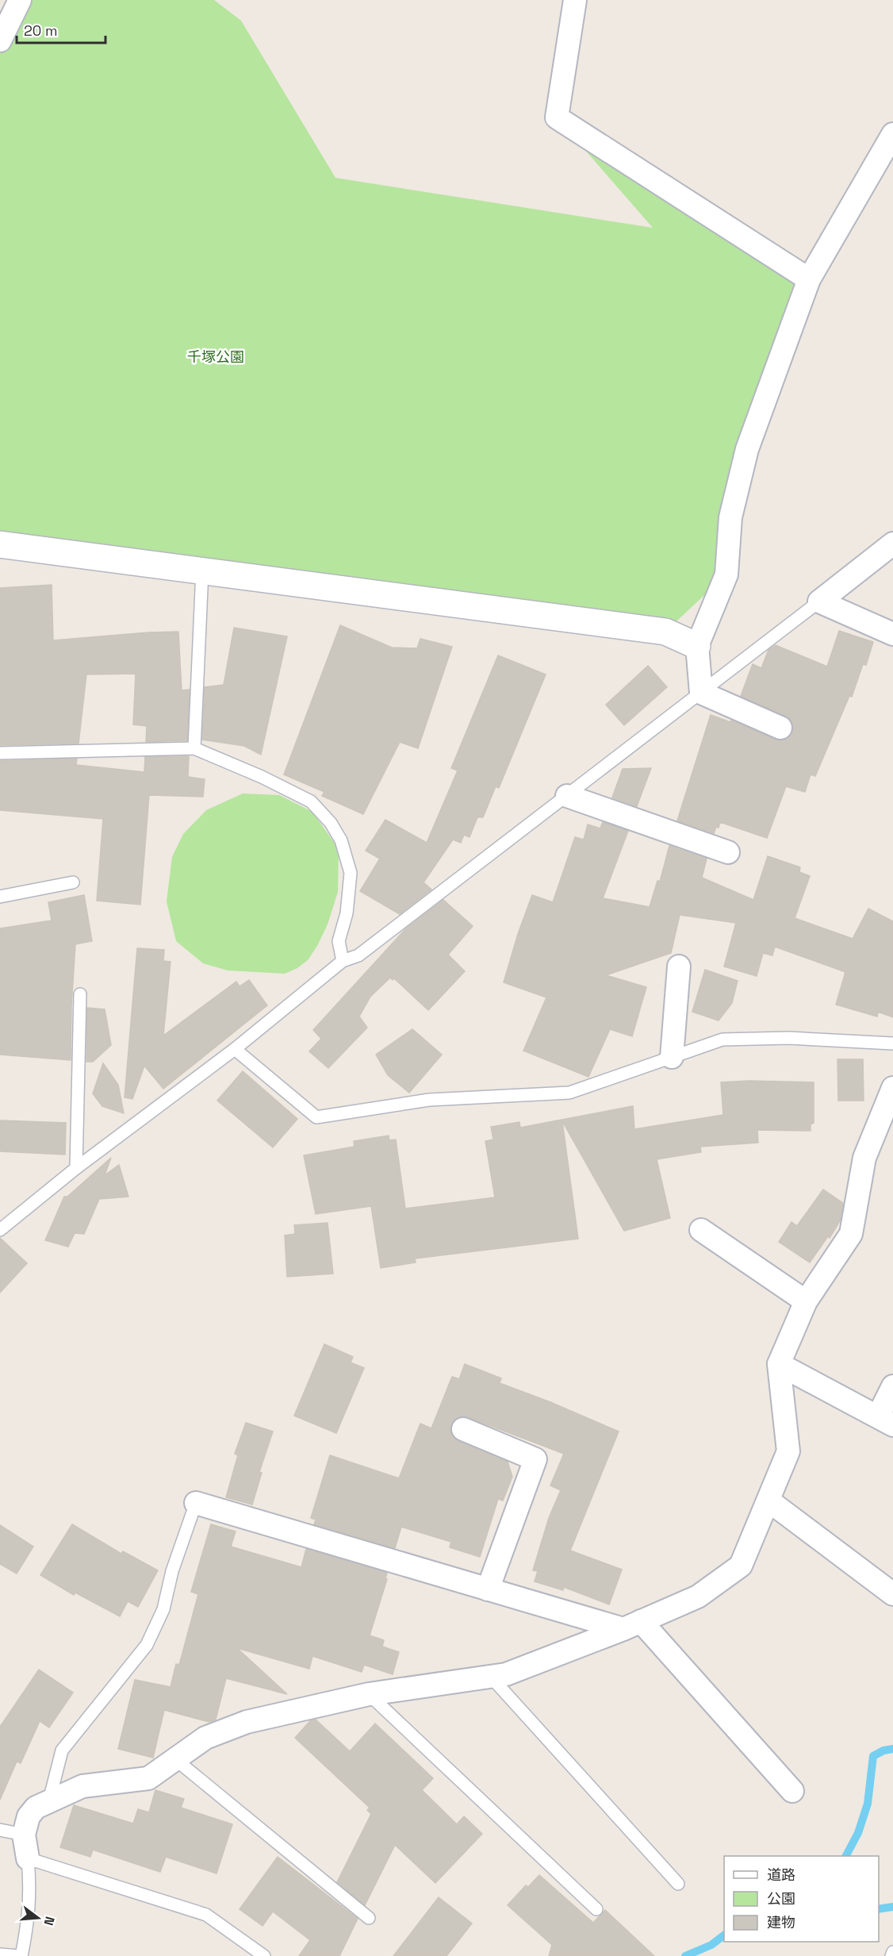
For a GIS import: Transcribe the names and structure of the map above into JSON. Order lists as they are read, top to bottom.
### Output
{
  "parks": ["千塚公園"],
  "legend": ["道路", "公園", "建物"],
  "scale_bar": "20 m",
  "north": "right"
}
